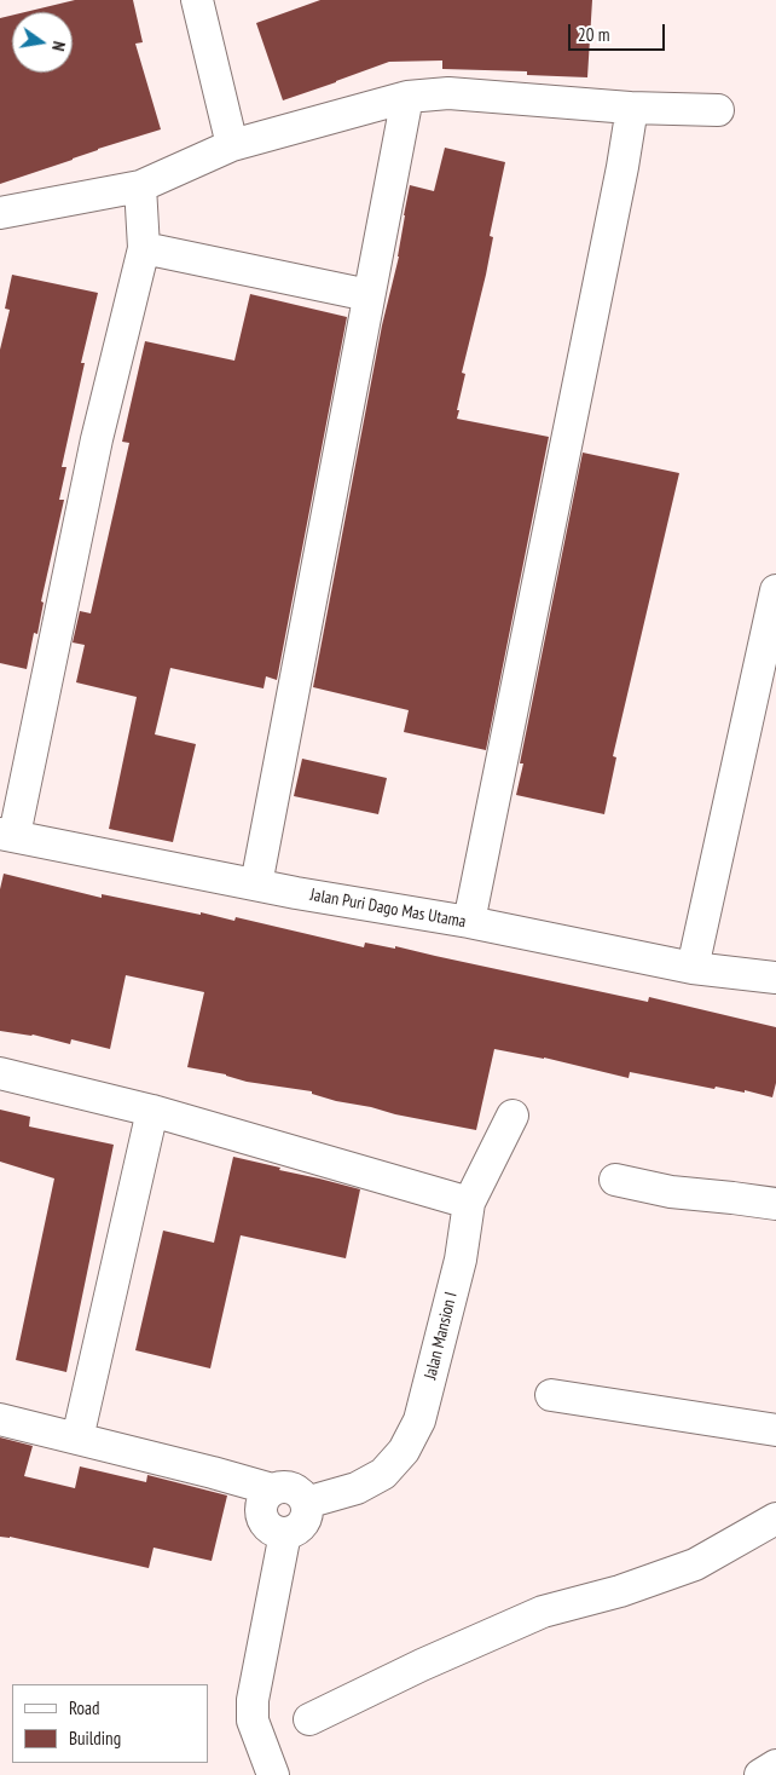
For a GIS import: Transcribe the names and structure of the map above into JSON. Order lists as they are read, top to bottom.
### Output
{
  "streets": {
    "street": ["Jalan Puri Dago Mas Utama", "Jalan Mansion I"]
  },
  "legend": ["Road", "Building"],
  "scale_bar": "20 m",
  "north": "right"
}
